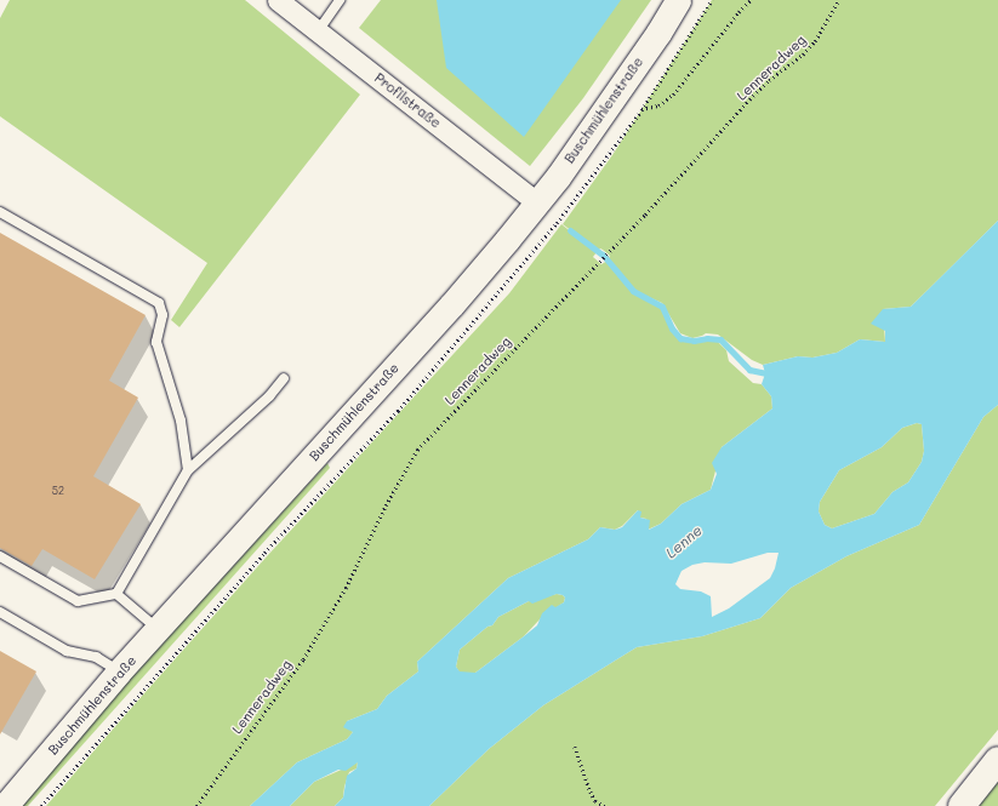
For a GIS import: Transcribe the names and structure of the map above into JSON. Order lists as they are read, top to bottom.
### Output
{
  "streets": {
    "street": ["Profilstraße", "Buschmühlenstraße"],
    "path": ["Lenneradweg"]
  },
  "crossings": [
    ["Profilstraße", "Buschmühlenstraße"]
  ],
  "water": ["Lenne"],
  "house_numbers": ["52"]
}
